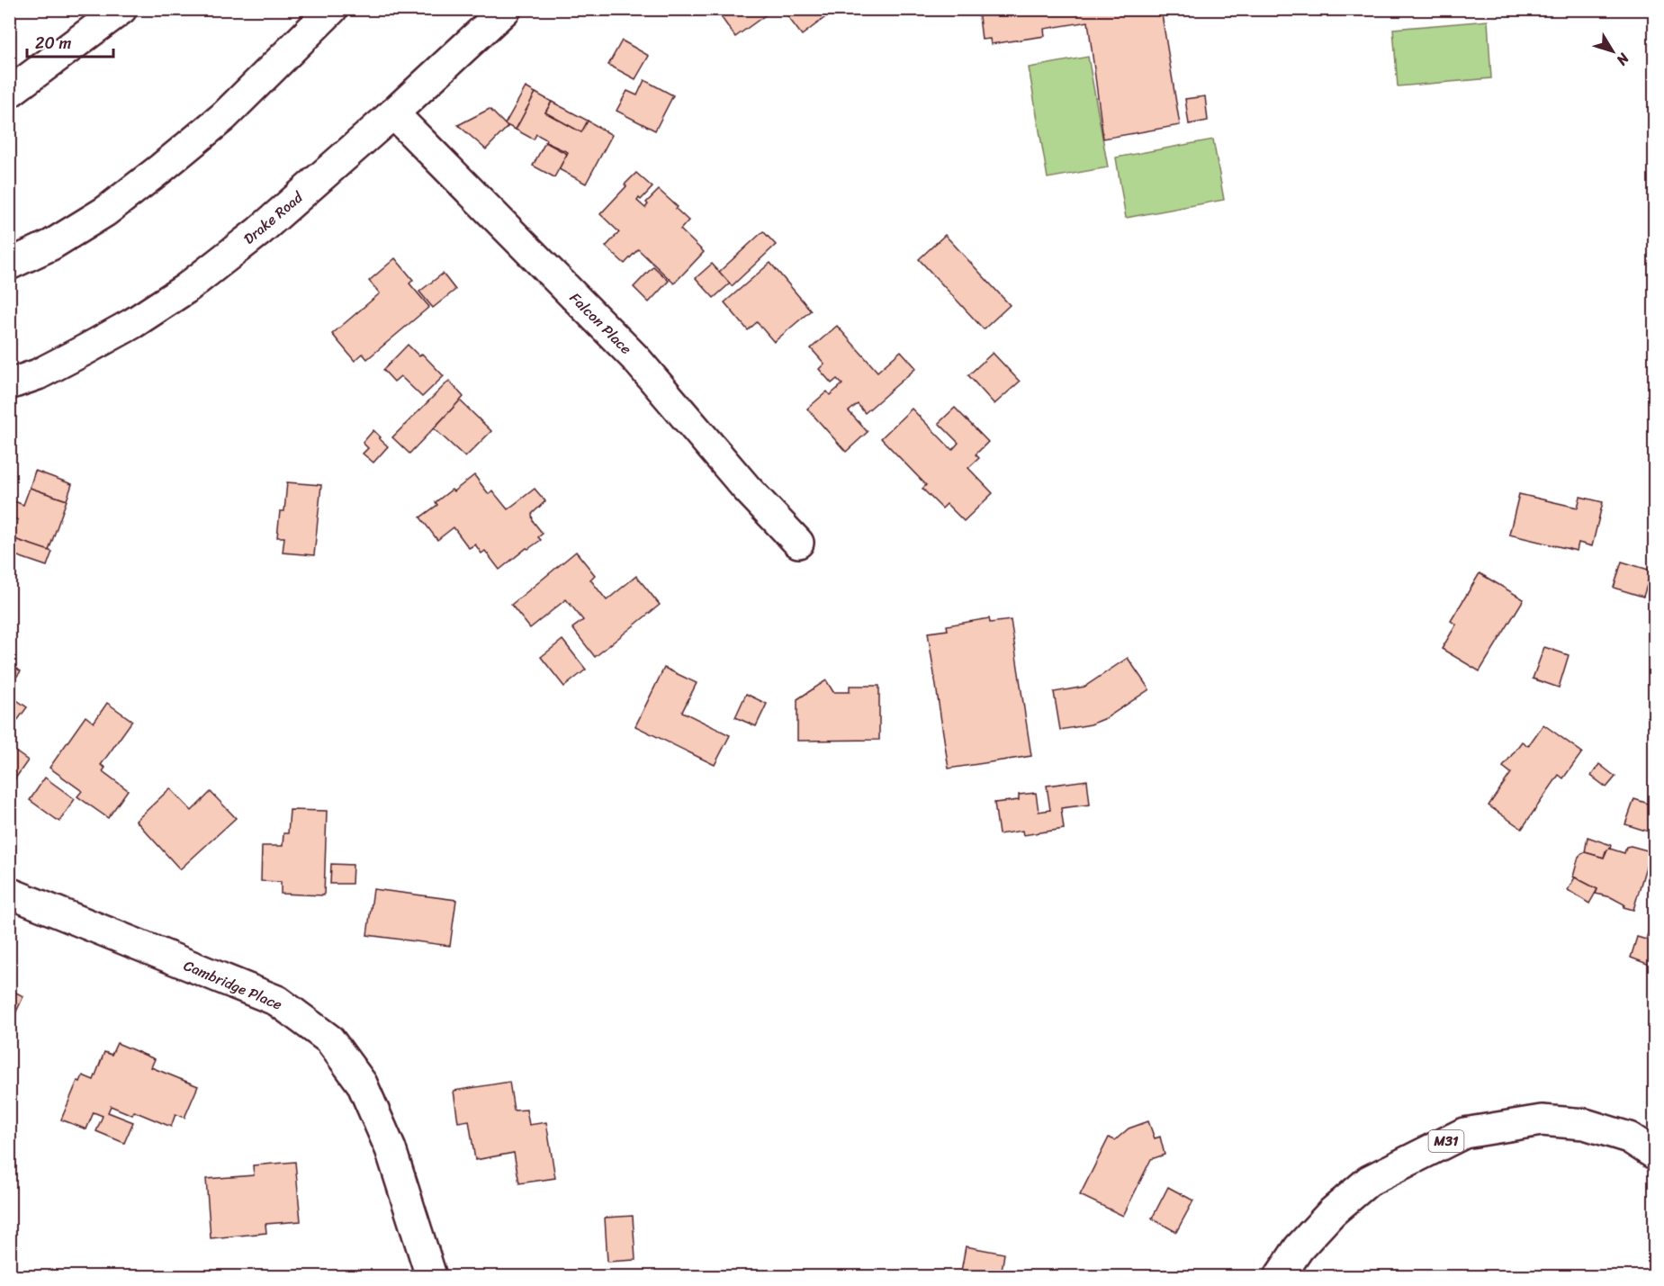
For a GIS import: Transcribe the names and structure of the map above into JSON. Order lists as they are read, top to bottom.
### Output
{
  "streets": {
    "main road": [
      "Drake Road",
      "Falcon Place",
      "Cambridge Place",
      "M31"
    ]
  },
  "crossings": [
    ["Drake Road", "Falcon Place"]
  ],
  "scale_bar": "20 m",
  "north": "bottom right"
}
